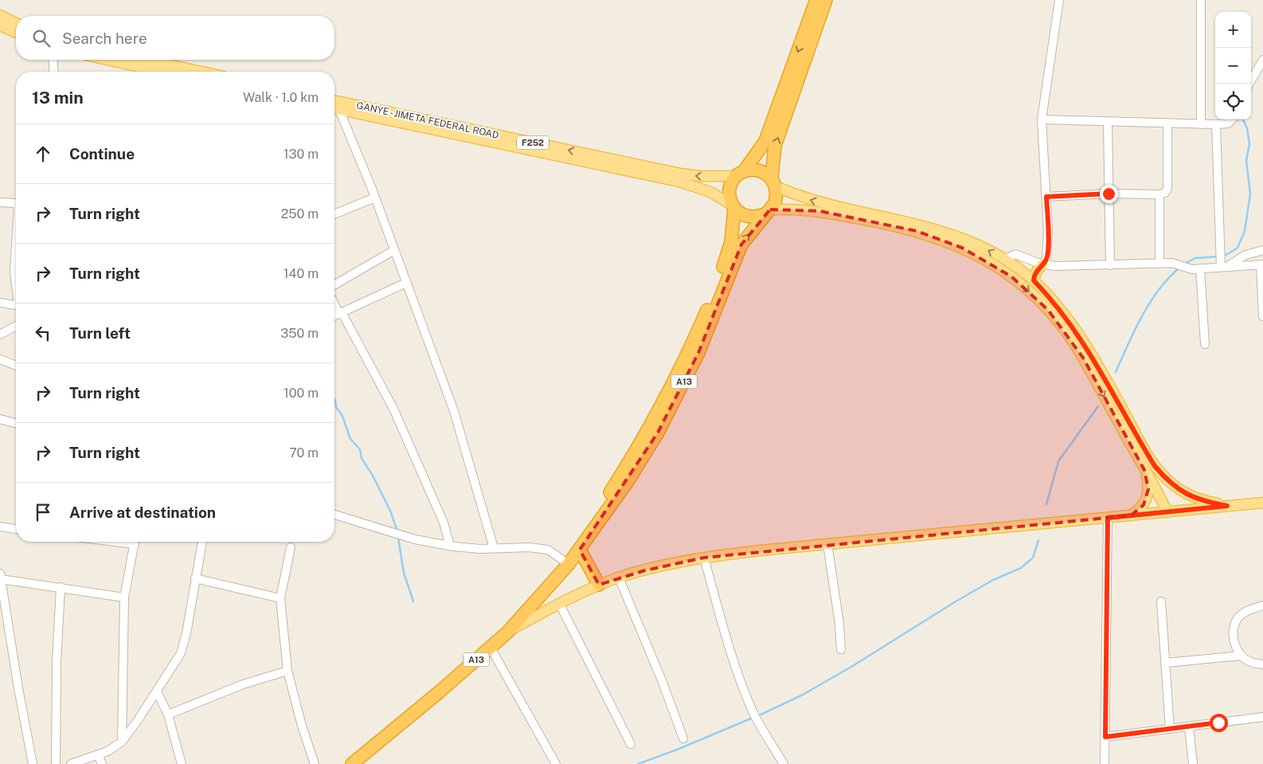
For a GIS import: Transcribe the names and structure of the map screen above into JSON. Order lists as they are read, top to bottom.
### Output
{
  "streets": {
    "highway": ["A13"],
    "main road": ["GANYE - JIMETA FEDERAL ROAD", "F252"]
  },
  "crossings": [
    ["GANYE - JIMETA FEDERAL ROAD", "A13"]
  ],
  "page": {
    "map_buttons": ["+", "−"],
    "search": "Search here",
    "heading": ["13 min", "Walk · 1.0 km"],
    "list": [
      ["Continue", "130 m"],
      ["Turn right", "250 m"],
      ["Turn right", "140 m"],
      ["Turn left", "350 m"],
      ["Turn right", "100 m"],
      ["Turn right", "70 m"],
      "Arrive at destination"
    ]
  }
}
